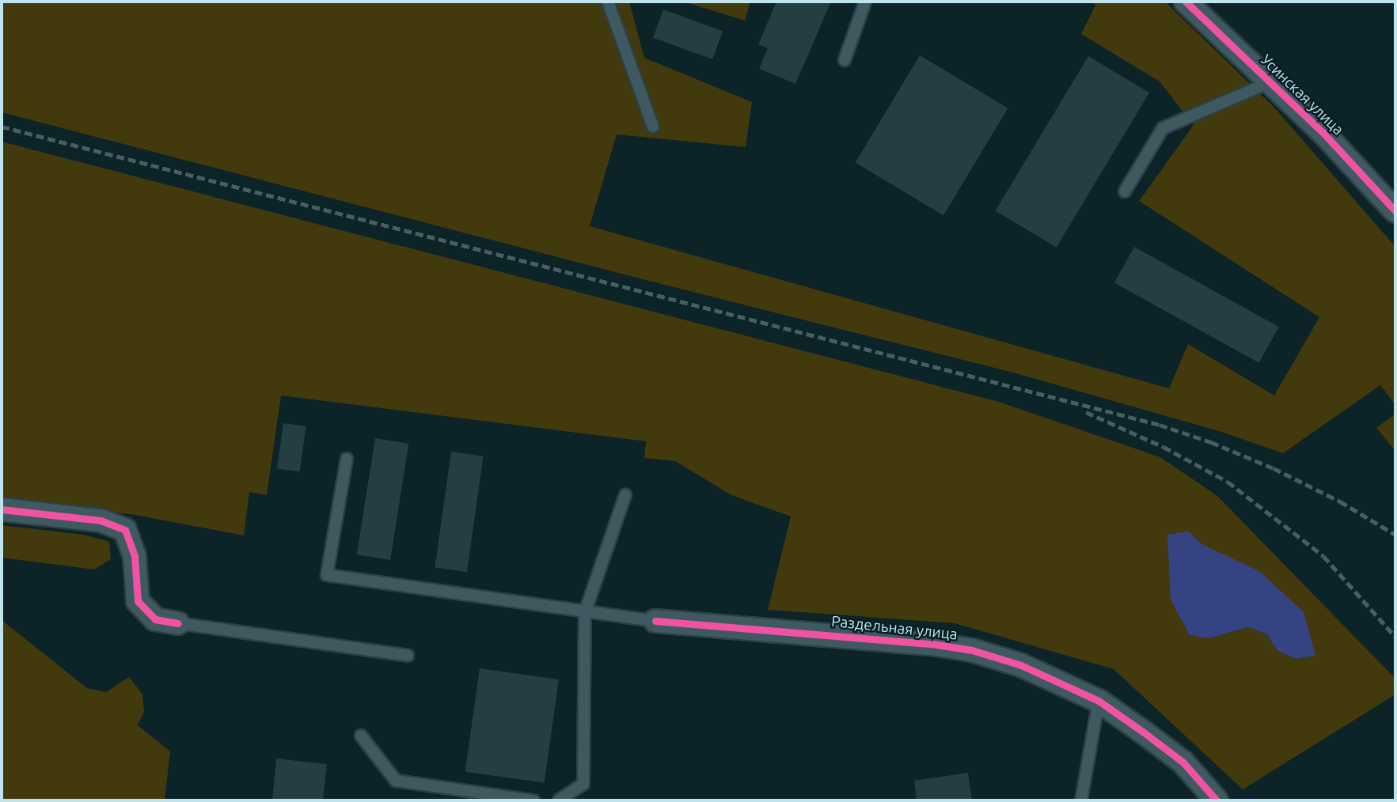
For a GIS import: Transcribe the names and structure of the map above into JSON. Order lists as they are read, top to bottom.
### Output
{
  "streets": {
    "street": ["Усинская улица", "Раздельная улица"]
  }
}
